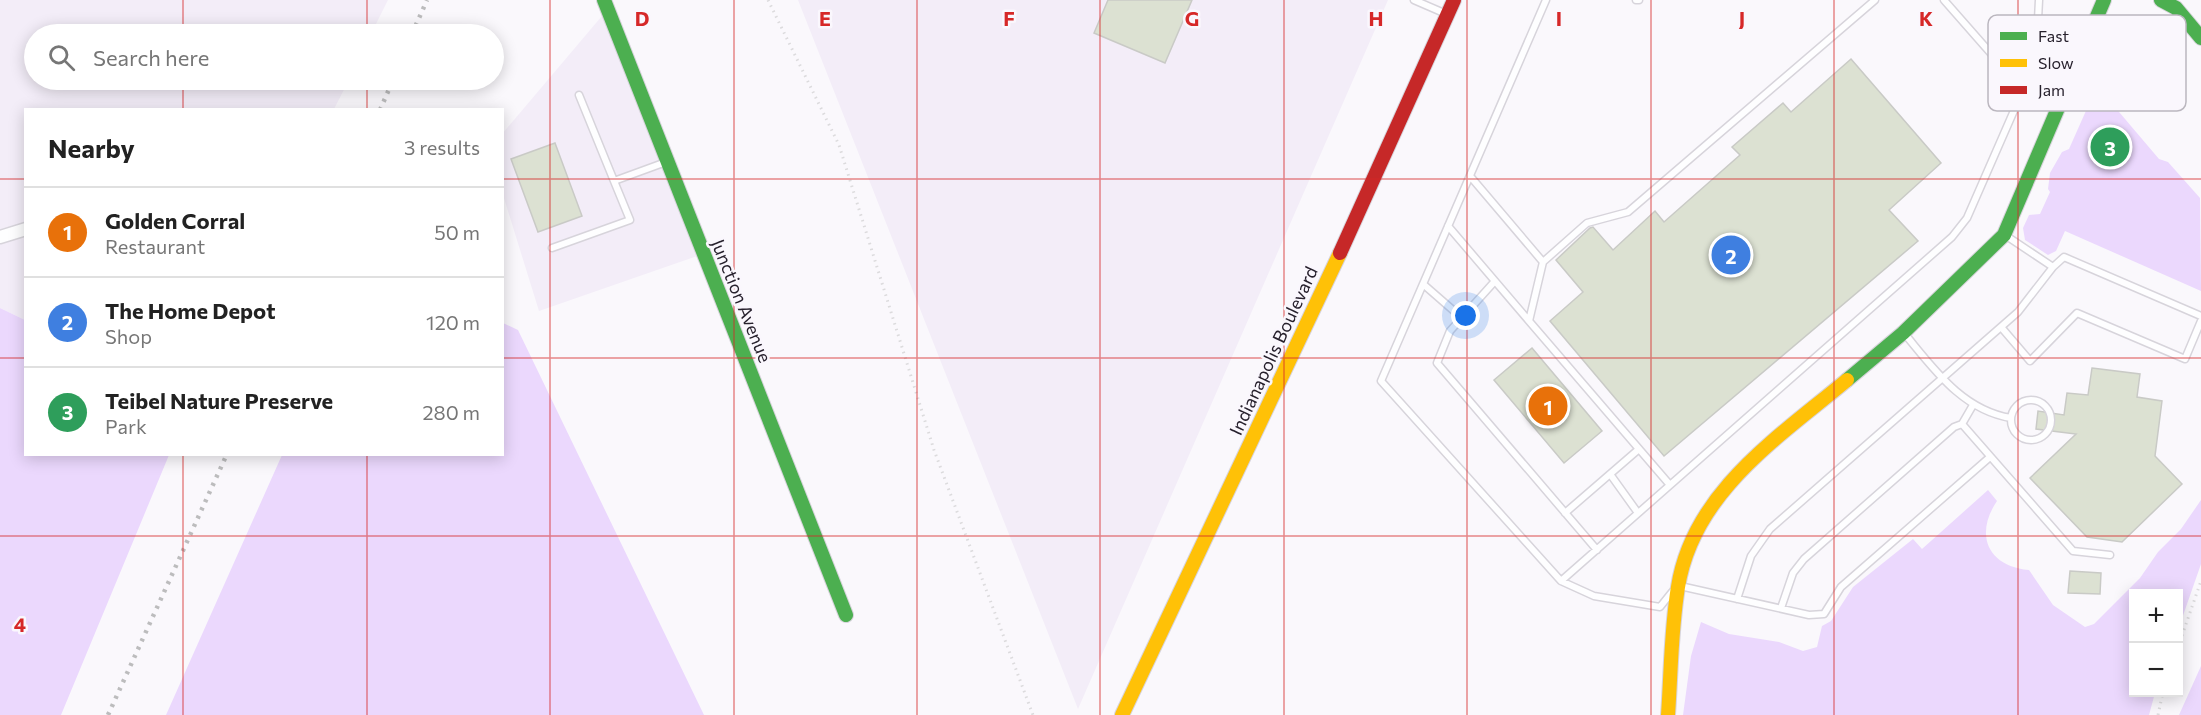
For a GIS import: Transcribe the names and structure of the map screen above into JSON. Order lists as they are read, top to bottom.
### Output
{
  "streets": {
    "main road": ["Junction Avenue", "Indianapolis Boulevard"]
  },
  "legend": ["Fast", "Slow", "Jam"],
  "page": {
    "search": "Search here",
    "heading": ["Nearby", "3 results"],
    "pins": ["3", "2", "1"],
    "list": [
      {
        "mark": "1",
        "name": "Golden Corral",
        "note": "Restaurant",
        "value": "50 m"
      },
      {
        "mark": "2",
        "name": "The Home Depot",
        "note": "Shop",
        "value": "120 m"
      },
      {
        "mark": "3",
        "name": "Teibel Nature Preserve",
        "note": "Park",
        "value": "280 m"
      }
    ],
    "map_buttons": ["+", "−"]
  },
  "grid": {
    "columns": [
      "D",
      "E",
      "F",
      "G",
      "H",
      "I",
      "J",
      "K"
    ],
    "rows": ["4"]
  }
}
